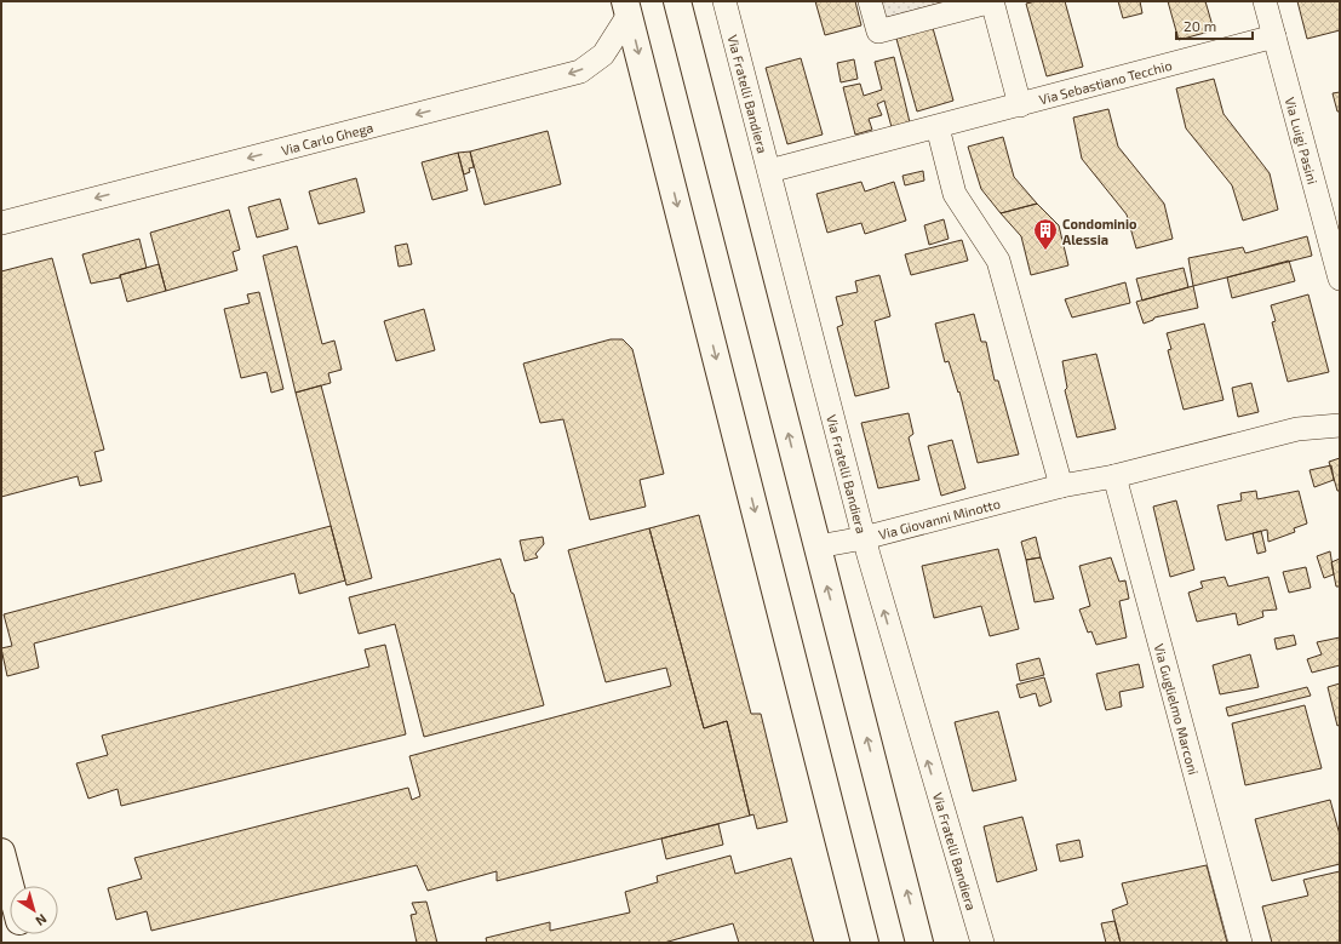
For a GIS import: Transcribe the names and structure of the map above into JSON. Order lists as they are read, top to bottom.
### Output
{
  "streets": {
    "street": [
      "Via Sebastiano Tecchio",
      "Via Fratelli Bandiera",
      "Via Carlo Ghega",
      "Via Luigi Pasini",
      "Via Giovanni Minotto",
      "Via Guglielmo Marconi"
    ]
  },
  "crossings": [
    ["Via Sebastiano Tecchio", "Via Fratelli Bandiera"],
    ["Via Sebastiano Tecchio", "Via Luigi Pasini"],
    ["Via Fratelli Bandiera", "Via Giovanni Minotto"],
    ["Via Giovanni Minotto", "Via Guglielmo Marconi"]
  ],
  "one_way": ["Via Fratelli Bandiera", "Via Carlo Ghega"],
  "places": {
    "building": ["Condominio Alessia"]
  },
  "scale_bar": "20 m",
  "north": "bottom right"
}
